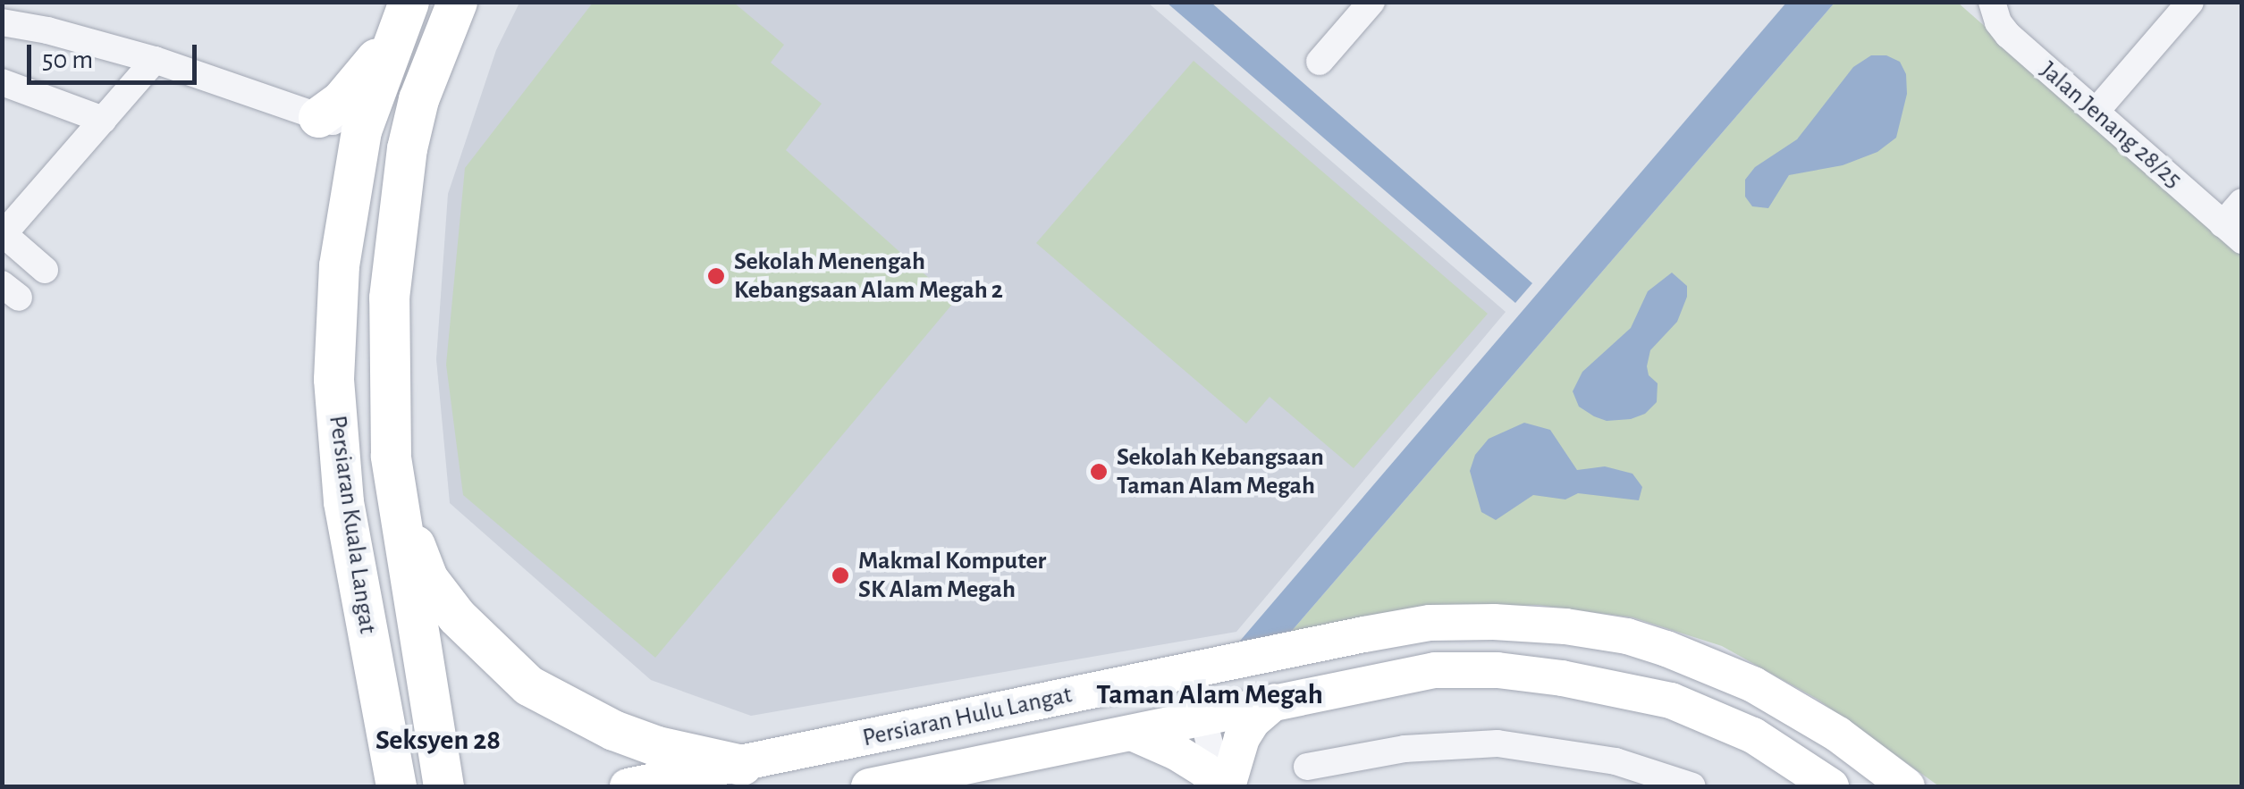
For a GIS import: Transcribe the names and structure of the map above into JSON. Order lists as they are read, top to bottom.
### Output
{
  "streets": {
    "main road": ["Persiaran Kuala Langat", "Persiaran Hulu Langat"],
    "street": ["Jalan Jenang 28/25"]
  },
  "districts": ["Taman Alam Megah", "Seksyen 28"],
  "places": ["Sekolah Menengah Kebangsaan Alam Megah 2", "Sekolah Kebangsaan Taman Alam Megah", "Makmal Komputer SK Alam Megah"],
  "scale_bar": "50 m"
}
